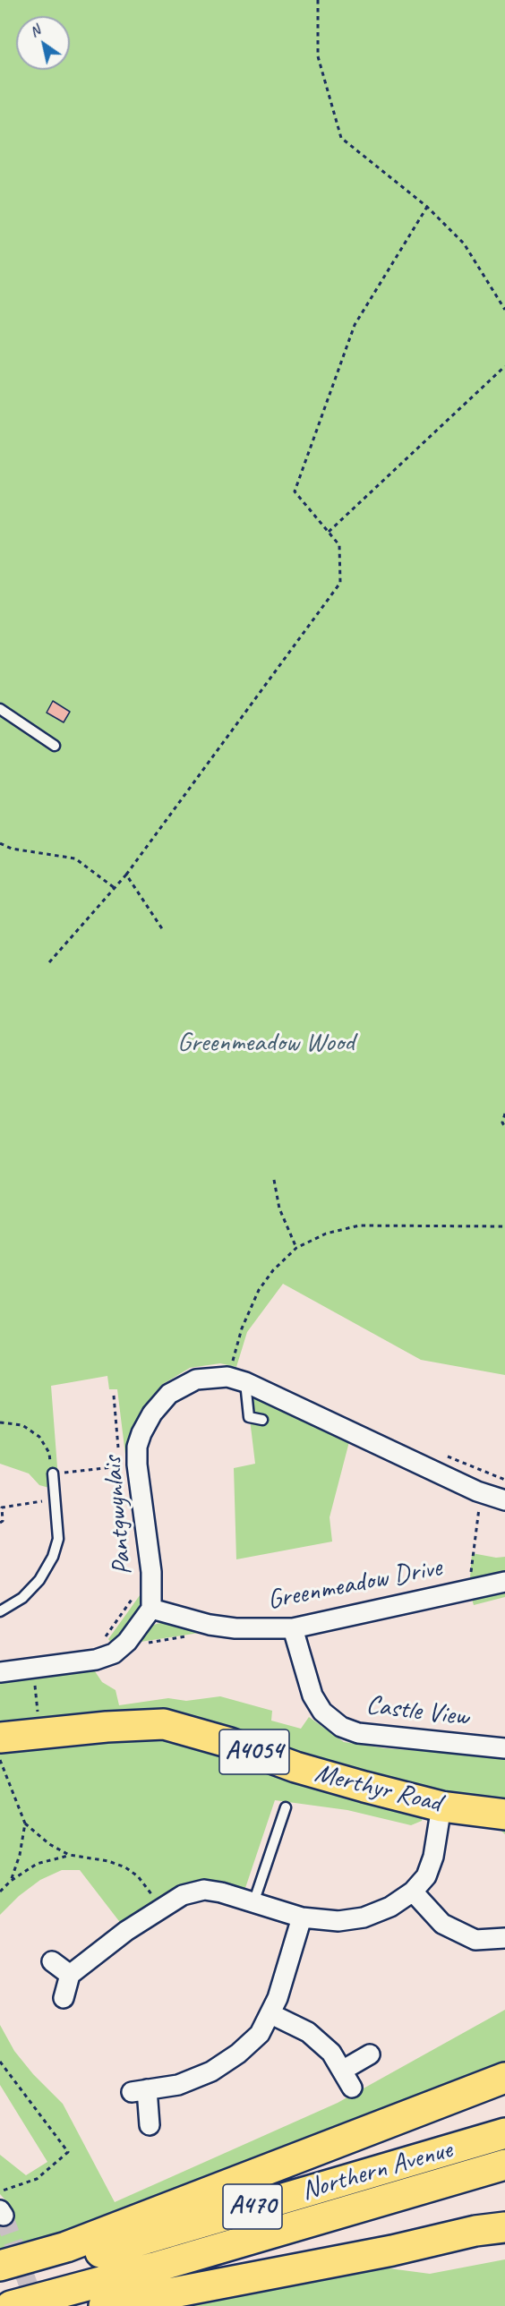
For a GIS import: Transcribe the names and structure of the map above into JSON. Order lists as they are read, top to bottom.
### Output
{
  "streets": {
    "main road": [
      "A4054",
      "Merthyr Road",
      "Northern Avenue",
      "A470"
    ],
    "street": ["Pantgwynlais", "Greenmeadow Drive", "Castle View"]
  },
  "crossings": [
    ["Pantgwynlais", "Greenmeadow Drive"],
    ["Greenmeadow Drive", "Castle View"]
  ],
  "parks": ["Greenmeadow Wood"],
  "north": "top left"
}
